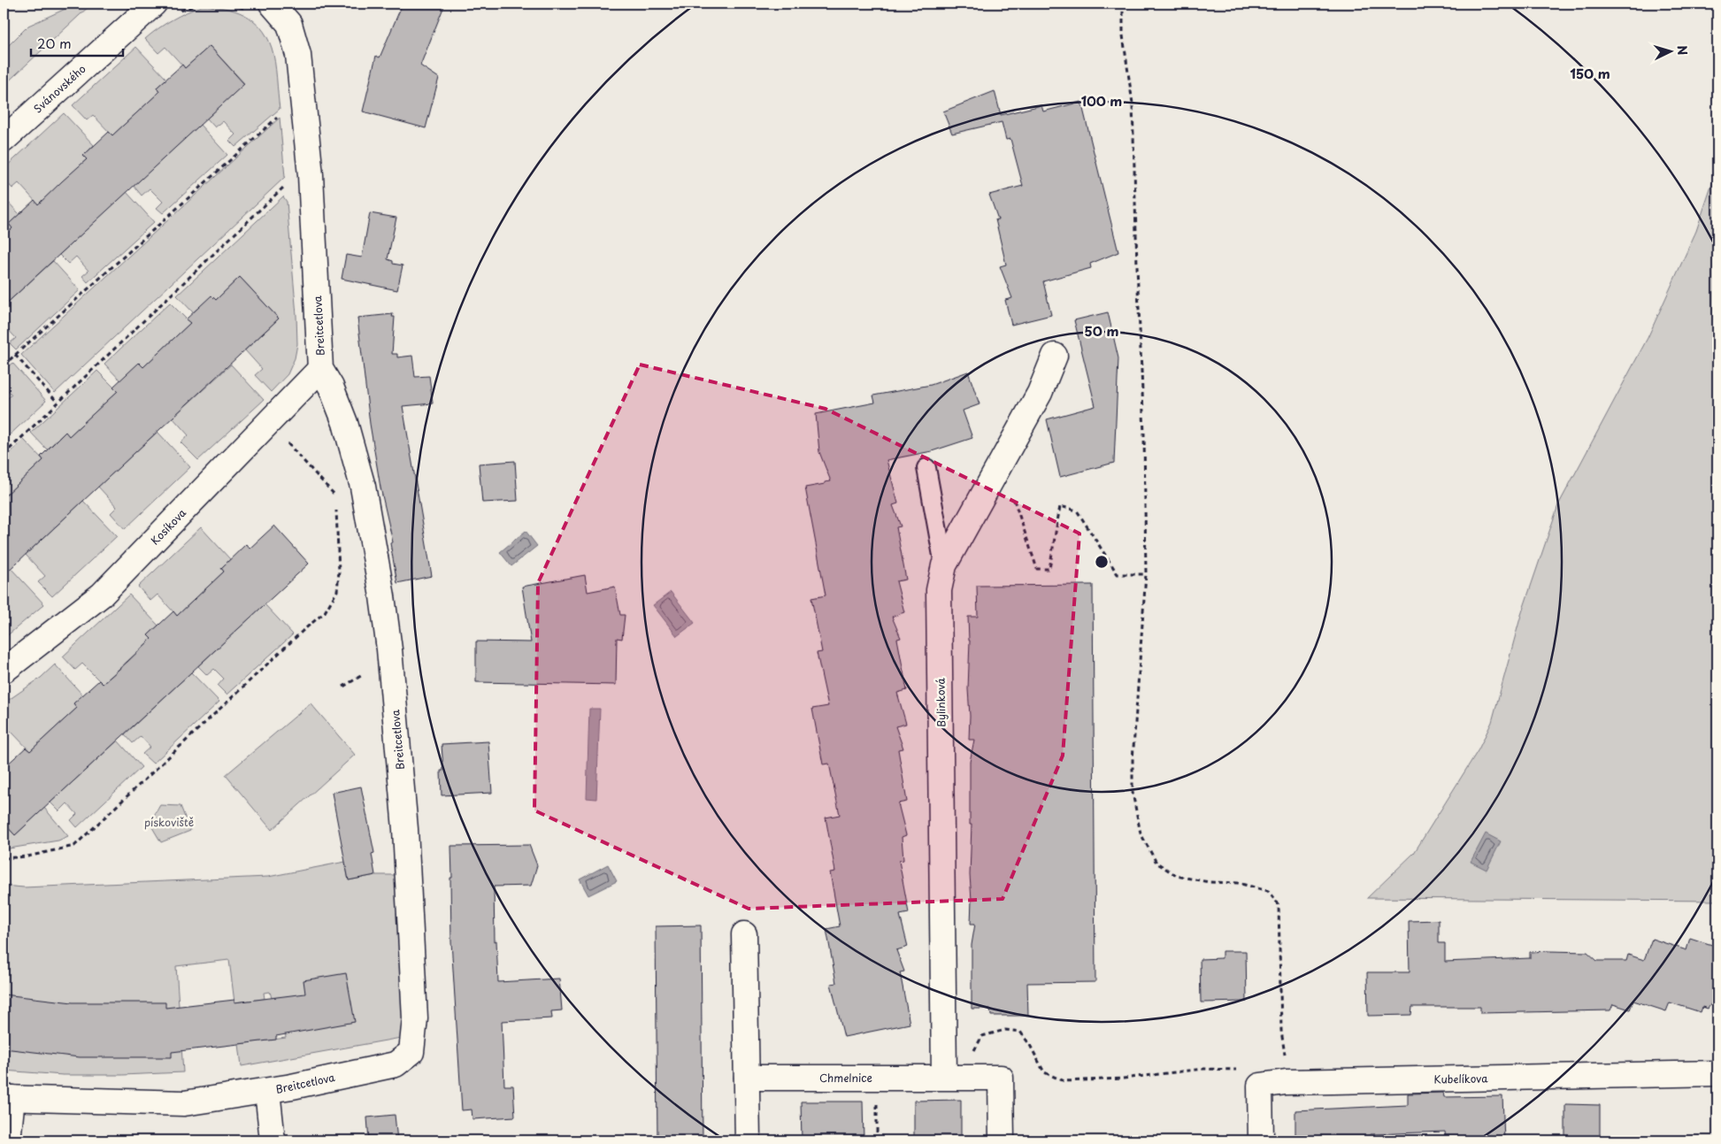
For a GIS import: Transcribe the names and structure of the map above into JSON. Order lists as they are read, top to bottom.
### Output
{
  "streets": {
    "street": [
      "Svánovského",
      "Breitcetlova",
      "Kosíkova",
      "Bylinková",
      "Chmelnice",
      "Kubelíkova"
    ]
  },
  "crossings": [
    ["Breitcetlova", "Kosíkova"],
    ["Bylinková", "Chmelnice"]
  ],
  "parks": ["pískoviště"],
  "scale_bar": "20 m",
  "north": "right",
  "rings": ["150 m", "100 m", "50 m"]
}
